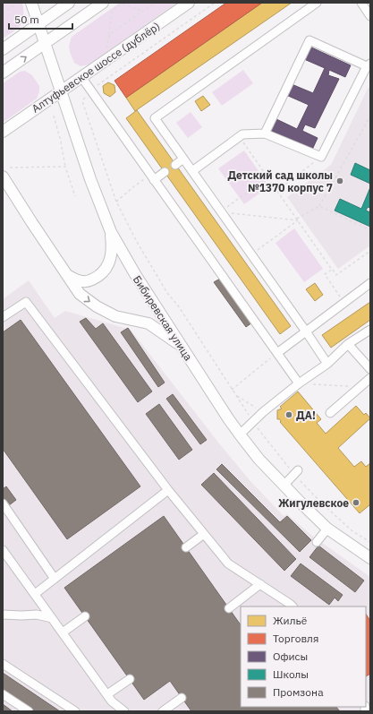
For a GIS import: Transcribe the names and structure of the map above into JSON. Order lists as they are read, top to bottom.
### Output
{
  "streets": {
    "main road": ["Алтуфьевское шоссе (дублёр)", "Бибиревская улица"]
  },
  "crossings": [
    ["Алтуфьевское шоссе (дублёр)", "Бибиревская улица"]
  ],
  "places": ["Детский сад школы №1370 корпус 7", "ДА!", "Жигулевское"],
  "legend": [
    "Жильё",
    "Торговля",
    "Офисы",
    "Школы",
    "Промзона"
  ],
  "scale_bar": "50 m"
}
